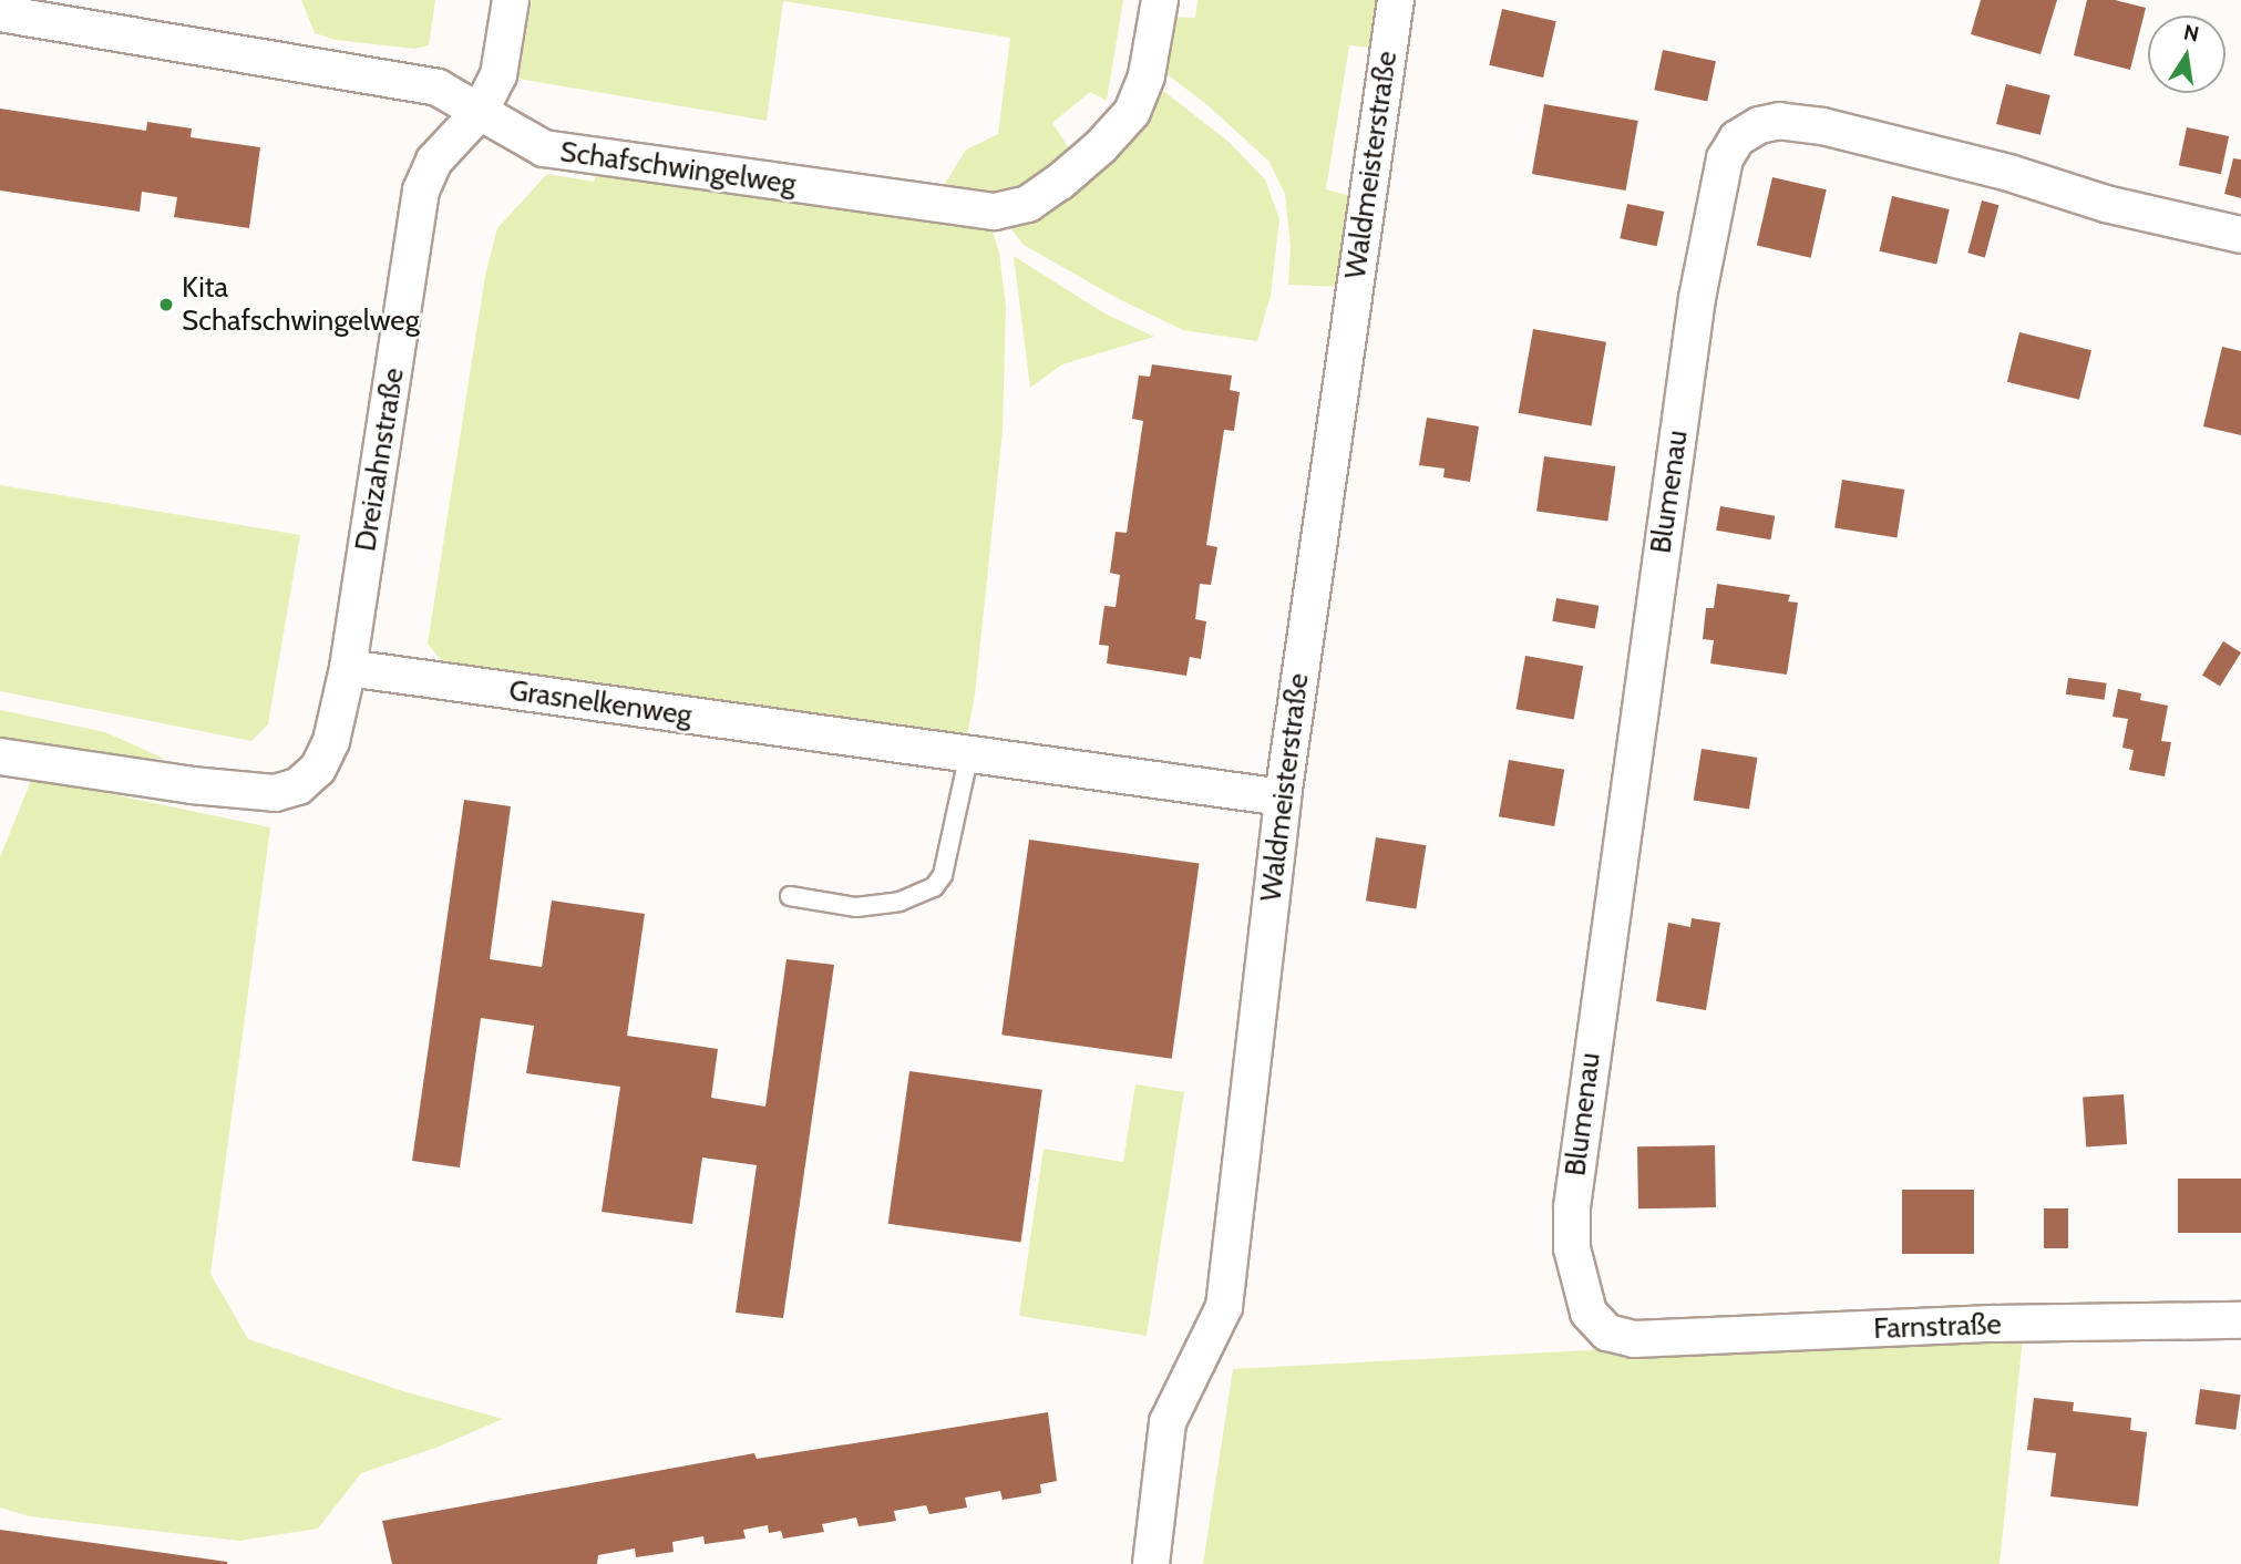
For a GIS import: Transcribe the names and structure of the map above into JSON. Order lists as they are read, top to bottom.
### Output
{
  "streets": {
    "street": [
      "Waldmeisterstraße",
      "Schafschwingelweg",
      "Dreizahnstraße",
      "Blumenau",
      "Grasnelkenweg",
      "Farnstraße"
    ]
  },
  "crossings": [
    ["Waldmeisterstraße", "Grasnelkenweg"],
    ["Schafschwingelweg", "Dreizahnstraße"],
    ["Dreizahnstraße", "Grasnelkenweg"],
    ["Blumenau", "Farnstraße"]
  ],
  "places": ["Kita Schafschwingelweg"],
  "north": "top"
}
